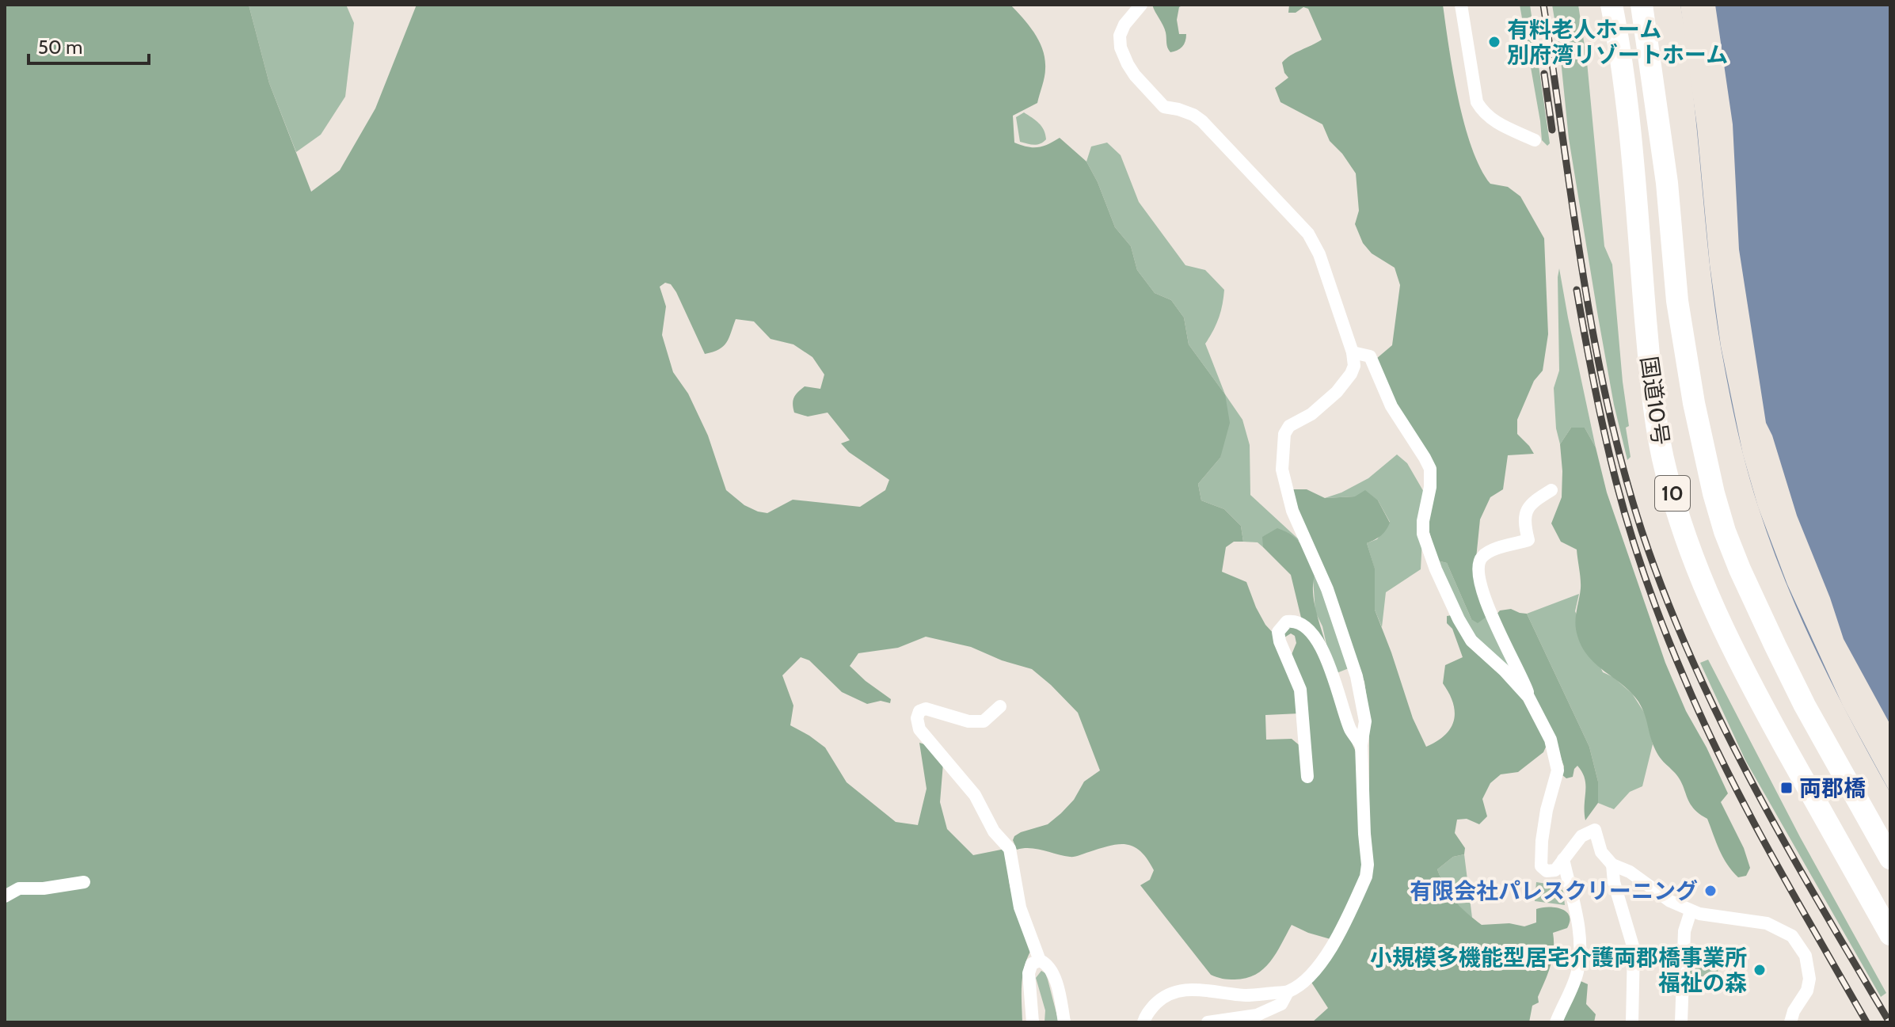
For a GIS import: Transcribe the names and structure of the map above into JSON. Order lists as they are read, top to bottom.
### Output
{
  "streets": {
    "highway": ["国道10号", "10"]
  },
  "places": {
    "other": ["有料老人ホーム 別府湾リゾートホーム", "有限会社パレスクリーニング", "小規模多機能型居宅介護両郡橋事業所 福祉の森"],
    "transit": ["両郡橋"]
  },
  "scale_bar": "50 m"
}
